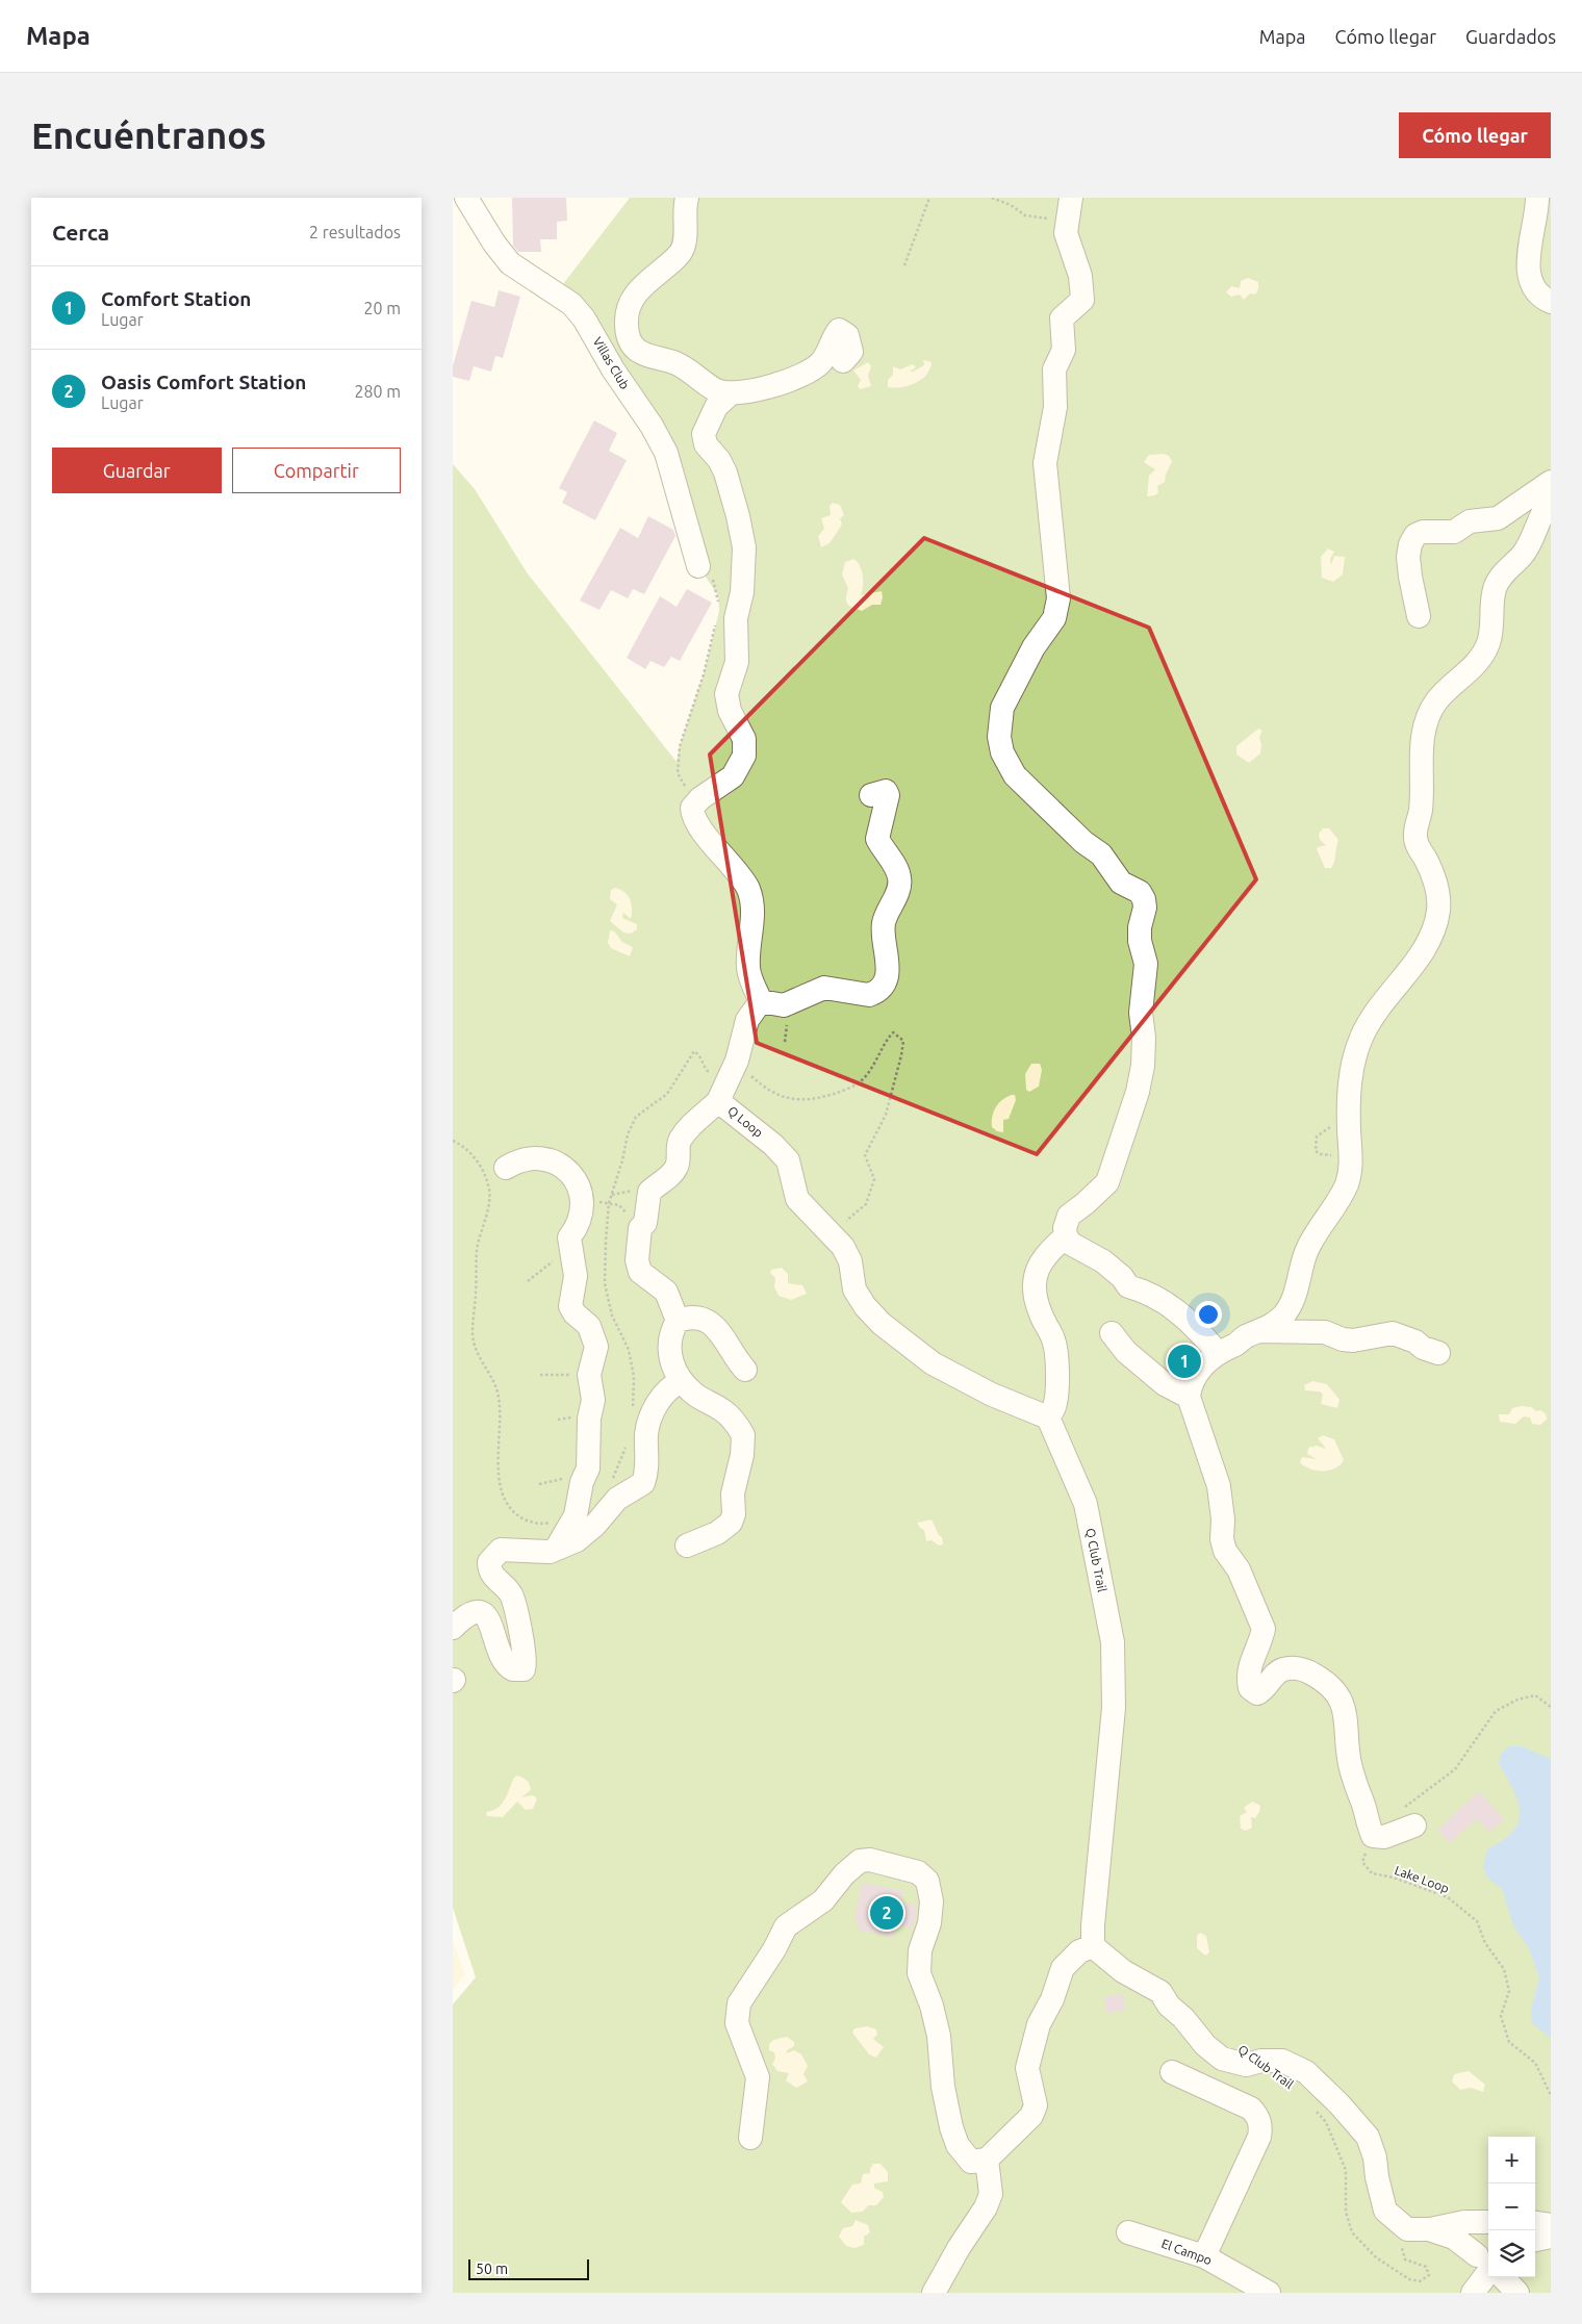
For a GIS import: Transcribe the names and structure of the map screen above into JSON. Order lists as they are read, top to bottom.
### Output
{
  "streets": {
    "street": [
      "Villas Club",
      "Q Loop",
      "Q Club Trail",
      "El Campo"
    ],
    "path": ["Lake Loop"]
  },
  "crossings": [
    ["Q Loop", "Q Club Trail"]
  ],
  "scale_bar": "50 m",
  "page": {
    "header": "Mapa",
    "nav": ["Mapa", "Cómo llegar", "Guardados"],
    "buttons": [
      "Cómo llegar",
      ["Guardar", "Compartir"]
    ],
    "title": "Encuéntranos",
    "heading": ["Cerca", "2 resultados"],
    "list": [
      {
        "mark": "1",
        "name": "Comfort Station",
        "note": "Lugar",
        "value": "20 m"
      },
      {
        "mark": "2",
        "name": "Oasis Comfort Station",
        "note": "Lugar",
        "value": "280 m"
      }
    ],
    "pins": ["1", "2"],
    "map_buttons": ["+", "−"],
    "scale": "50 m"
  }
}
